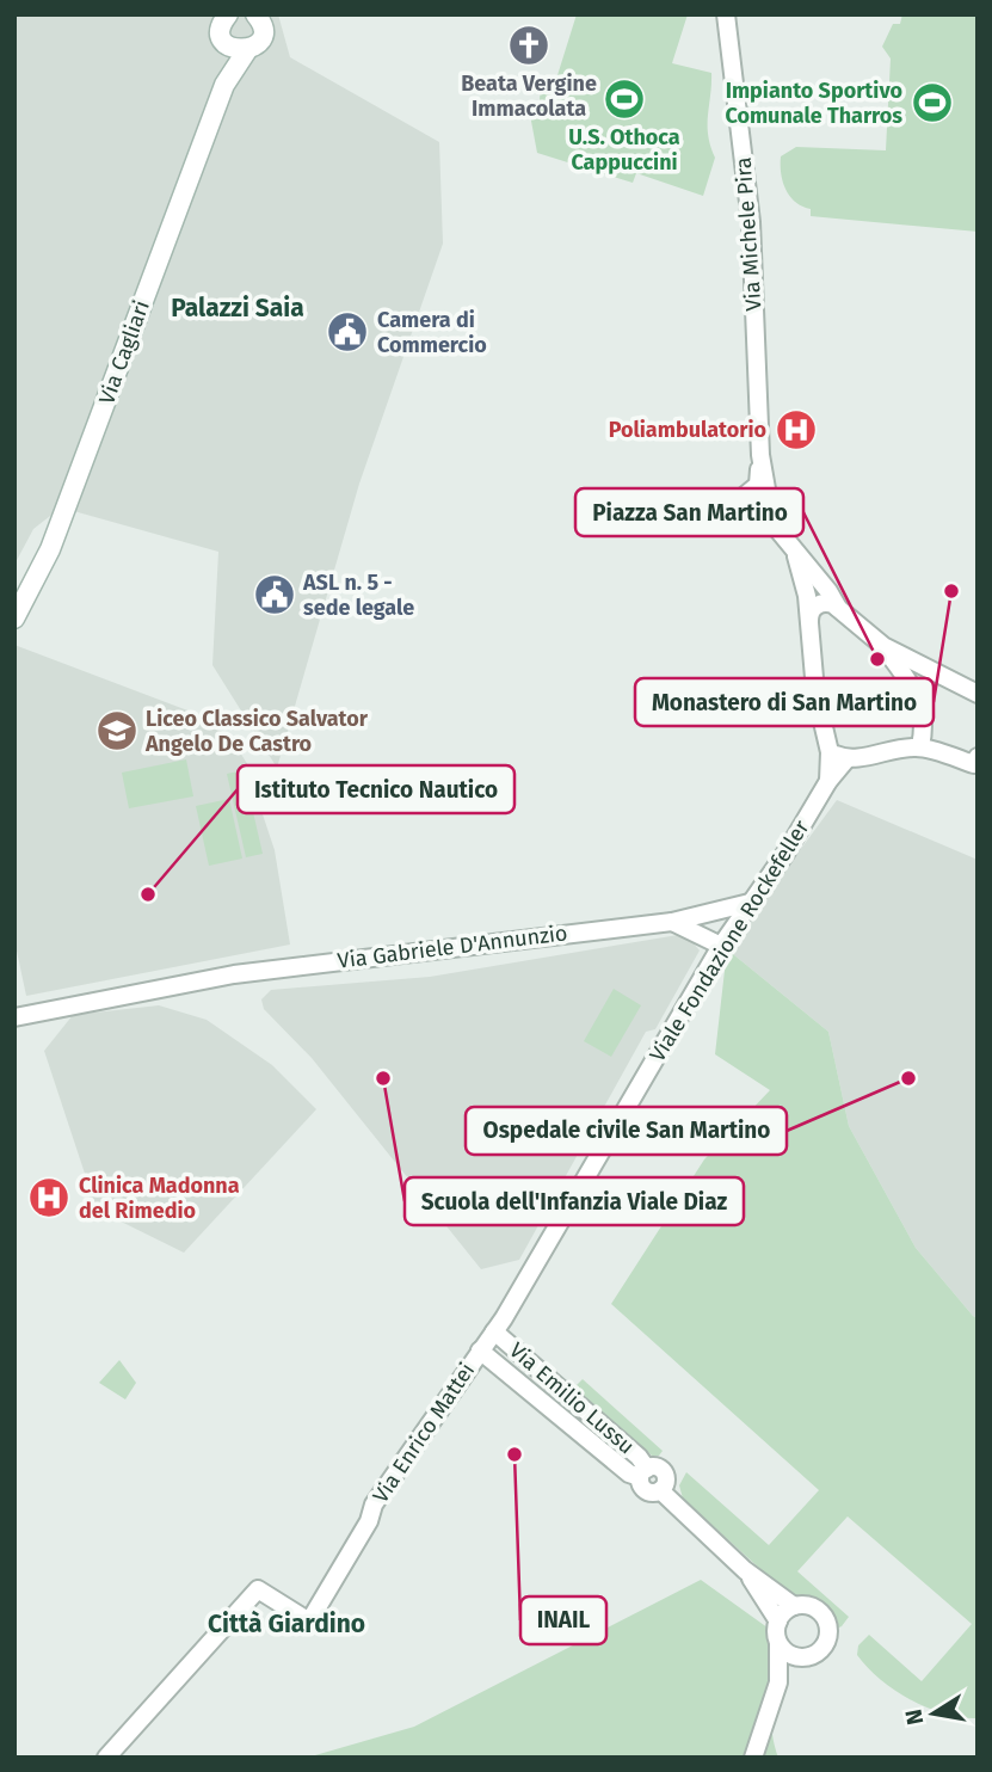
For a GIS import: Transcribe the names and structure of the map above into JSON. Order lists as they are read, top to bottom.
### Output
{
  "streets": {
    "main road": ["Via Cagliari"],
    "street": [
      "Via Michele Pira",
      "Viale Fondazione Rockefeller",
      "Via Gabriele D'Annunzio",
      "Via Emilio Lussu",
      "Via Enrico Mattei"
    ]
  },
  "crossings": [
    ["Via Michele Pira", "Viale Fondazione Rockefeller"],
    ["Viale Fondazione Rockefeller", "Via Gabriele D'Annunzio"],
    ["Viale Fondazione Rockefeller", "Via Emilio Lussu"],
    ["Viale Fondazione Rockefeller", "Via Enrico Mattei"],
    ["Via Emilio Lussu", "Via Enrico Mattei"]
  ],
  "districts": ["Palazzi Saia", "Città Giardino"],
  "places": {
    "church": ["Beata Vergine Immacolata"],
    "sports": ["U.S. Othoca Cappuccini", "Impianto Sportivo Comunale Tharros"],
    "public building": ["Camera di Commercio", "ASL n. 5 - sede legale"],
    "hospital": ["Poliambulatorio", "Clinica Madonna del Rimedio"],
    "other": [
      "Monastero di San Martino",
      "Piazza San Martino",
      "Istituto Tecnico Nautico",
      "Scuola dell'Infanzia Viale Diaz",
      "Ospedale civile San Martino",
      "INAIL"
    ],
    "school or university": ["Liceo Classico Salvator Angelo De Castro"]
  },
  "north": "left"
}
